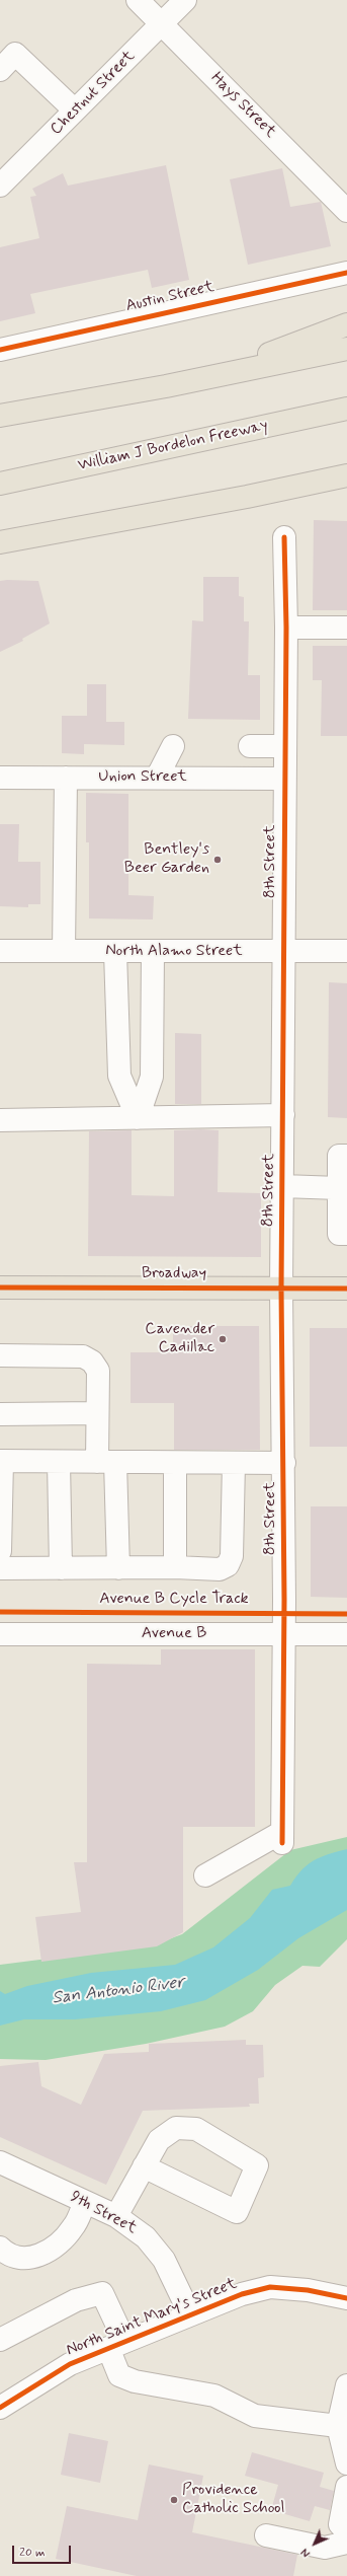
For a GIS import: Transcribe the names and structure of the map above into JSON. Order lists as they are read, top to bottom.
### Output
{
  "streets": {
    "main road": ["William J Bordelon Freeway", "Broadway"],
    "street": [
      "Chestnut Street",
      "Hays Street",
      "Austin Street",
      "Union Street",
      "8th Street",
      "North Alamo Street",
      "Avenue B",
      "9th Street",
      "North Saint Mary's Street"
    ],
    "cycle path": ["Avenue B Cycle Track"]
  },
  "crossings": [
    ["Chestnut Street", "Hays Street"],
    ["Union Street", "8th Street"],
    ["8th Street", "North Alamo Street"],
    ["8th Street", "Broadway"],
    ["8th Street", "Avenue B"],
    ["9th Street", "North Saint Mary's Street"]
  ],
  "water": ["San Antonio River"],
  "places": ["Bentley's Beer Garden", "Cavender Cadillac", "Providence Catholic School"],
  "scale_bar": "20 m",
  "north": "bottom left"
}
